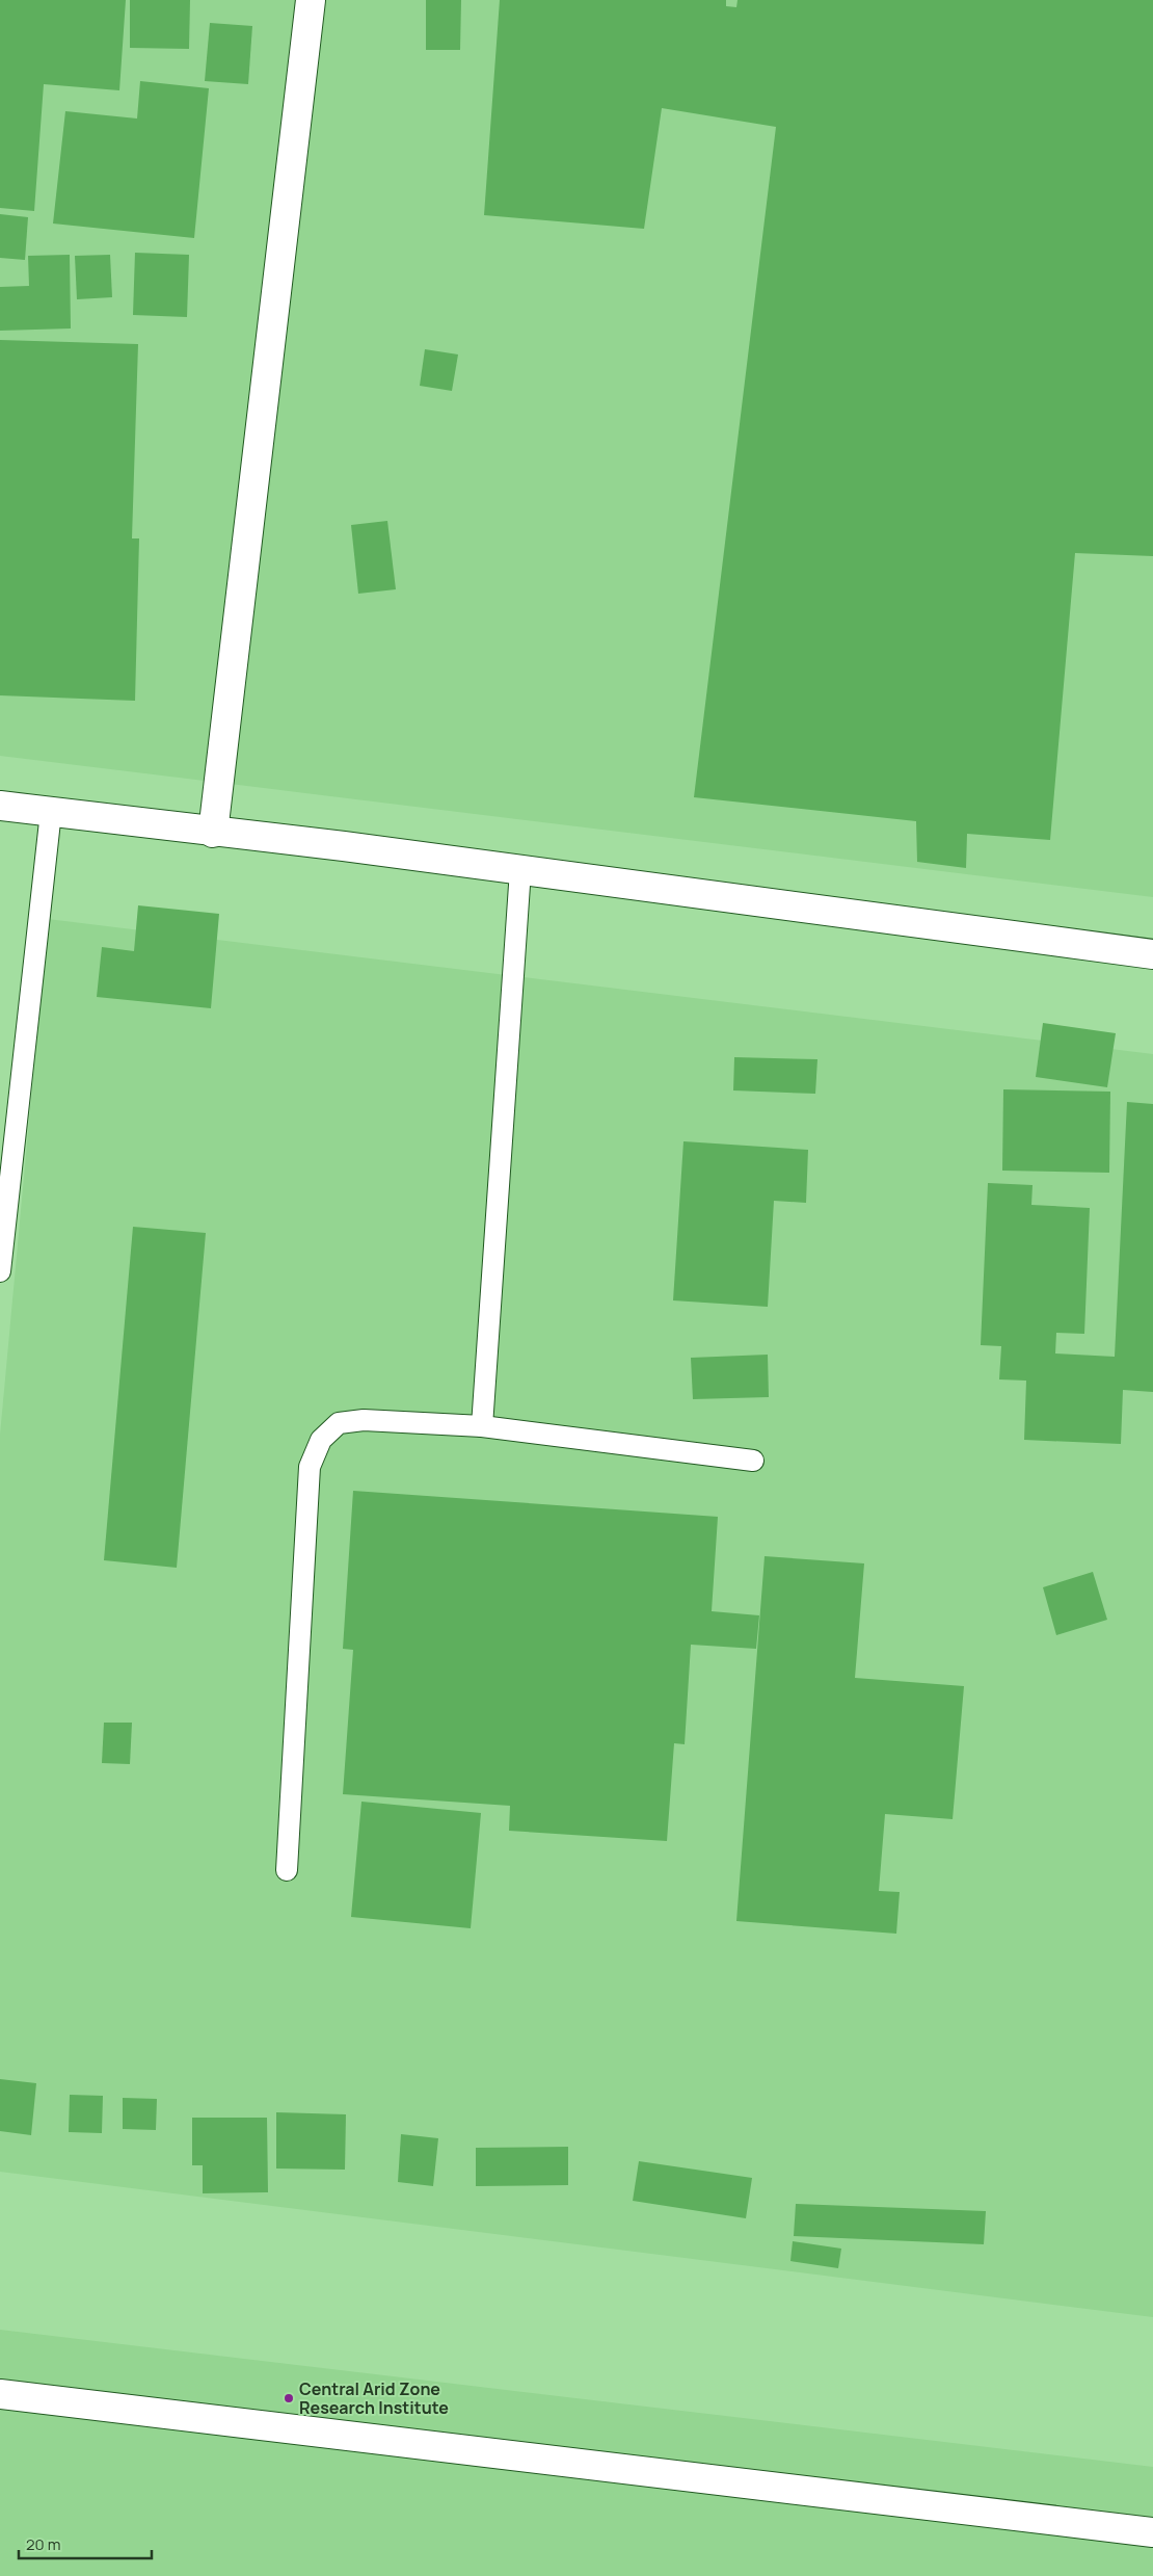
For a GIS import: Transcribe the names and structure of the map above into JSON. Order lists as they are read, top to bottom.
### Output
{
  "places": ["Central Arid Zone Research Institute"],
  "scale_bar": "20 m"
}
